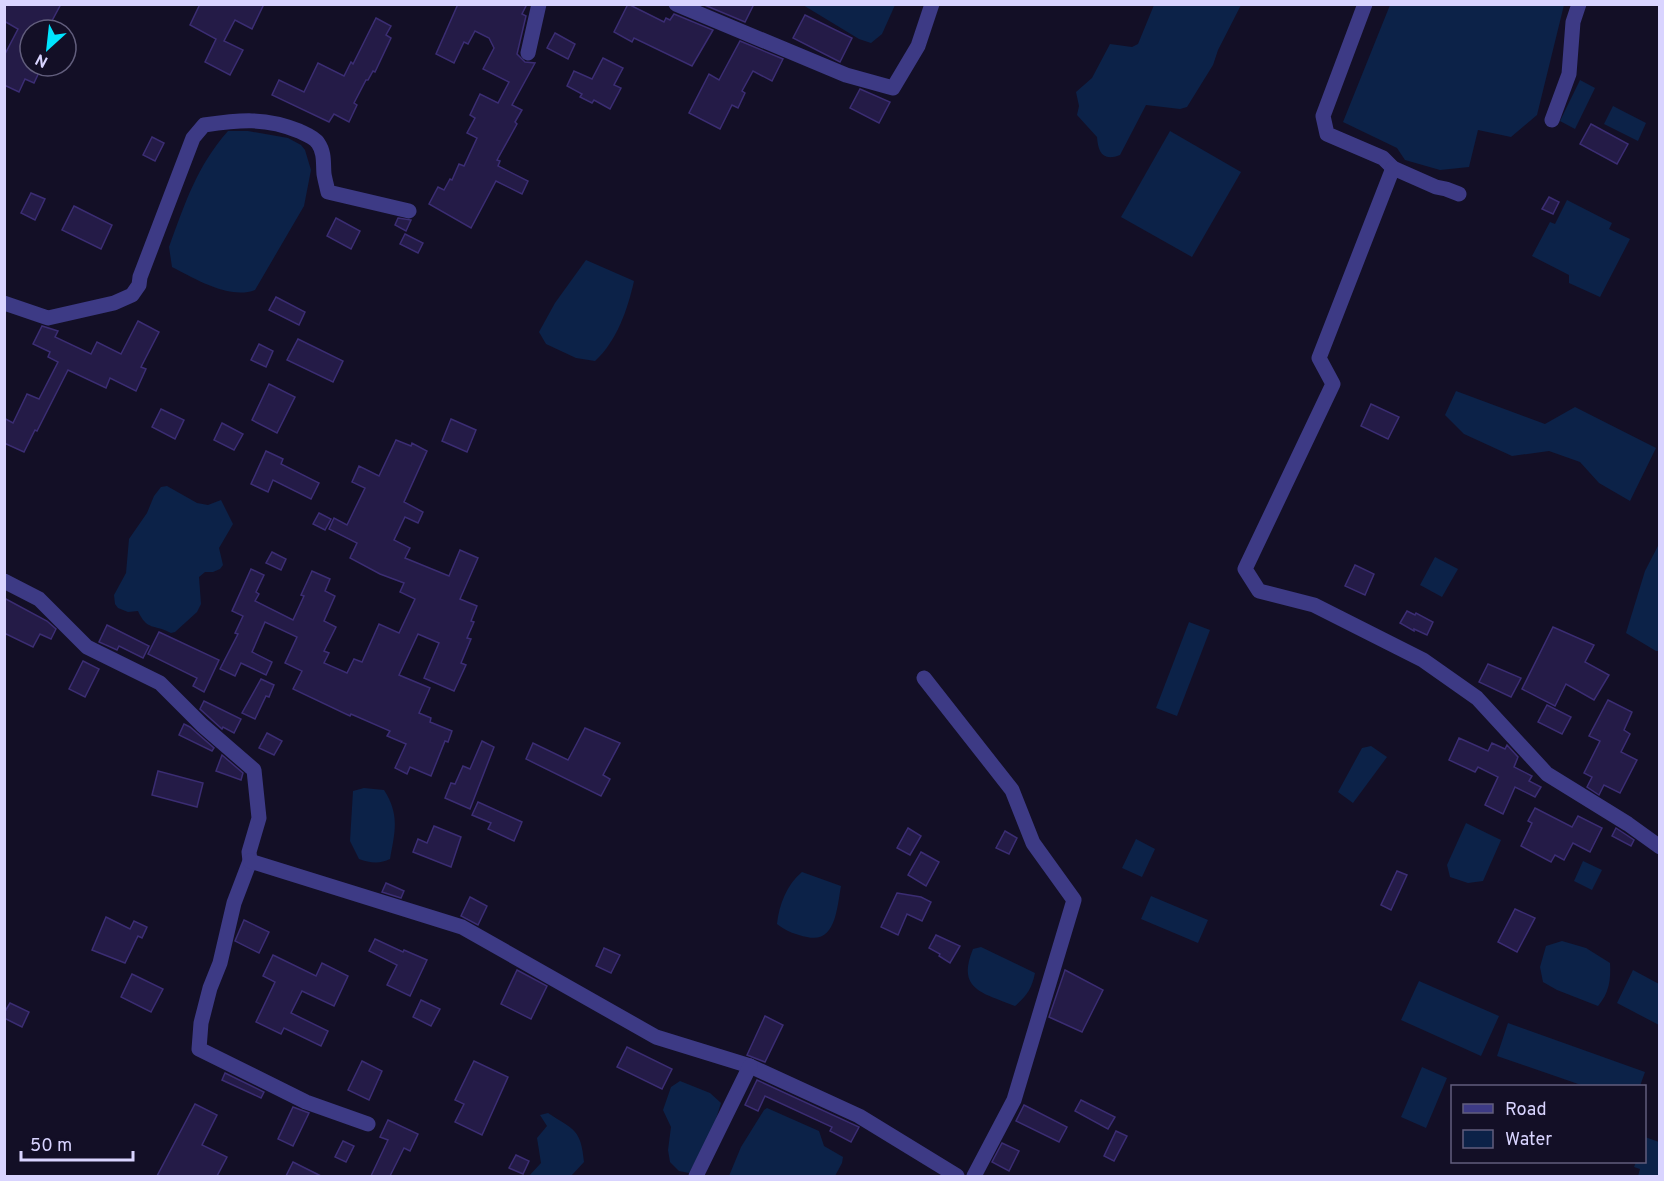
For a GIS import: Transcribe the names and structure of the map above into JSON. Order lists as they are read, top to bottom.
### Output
{
  "legend": ["Road", "Water"],
  "scale_bar": "50 m",
  "north": "bottom left"
}
